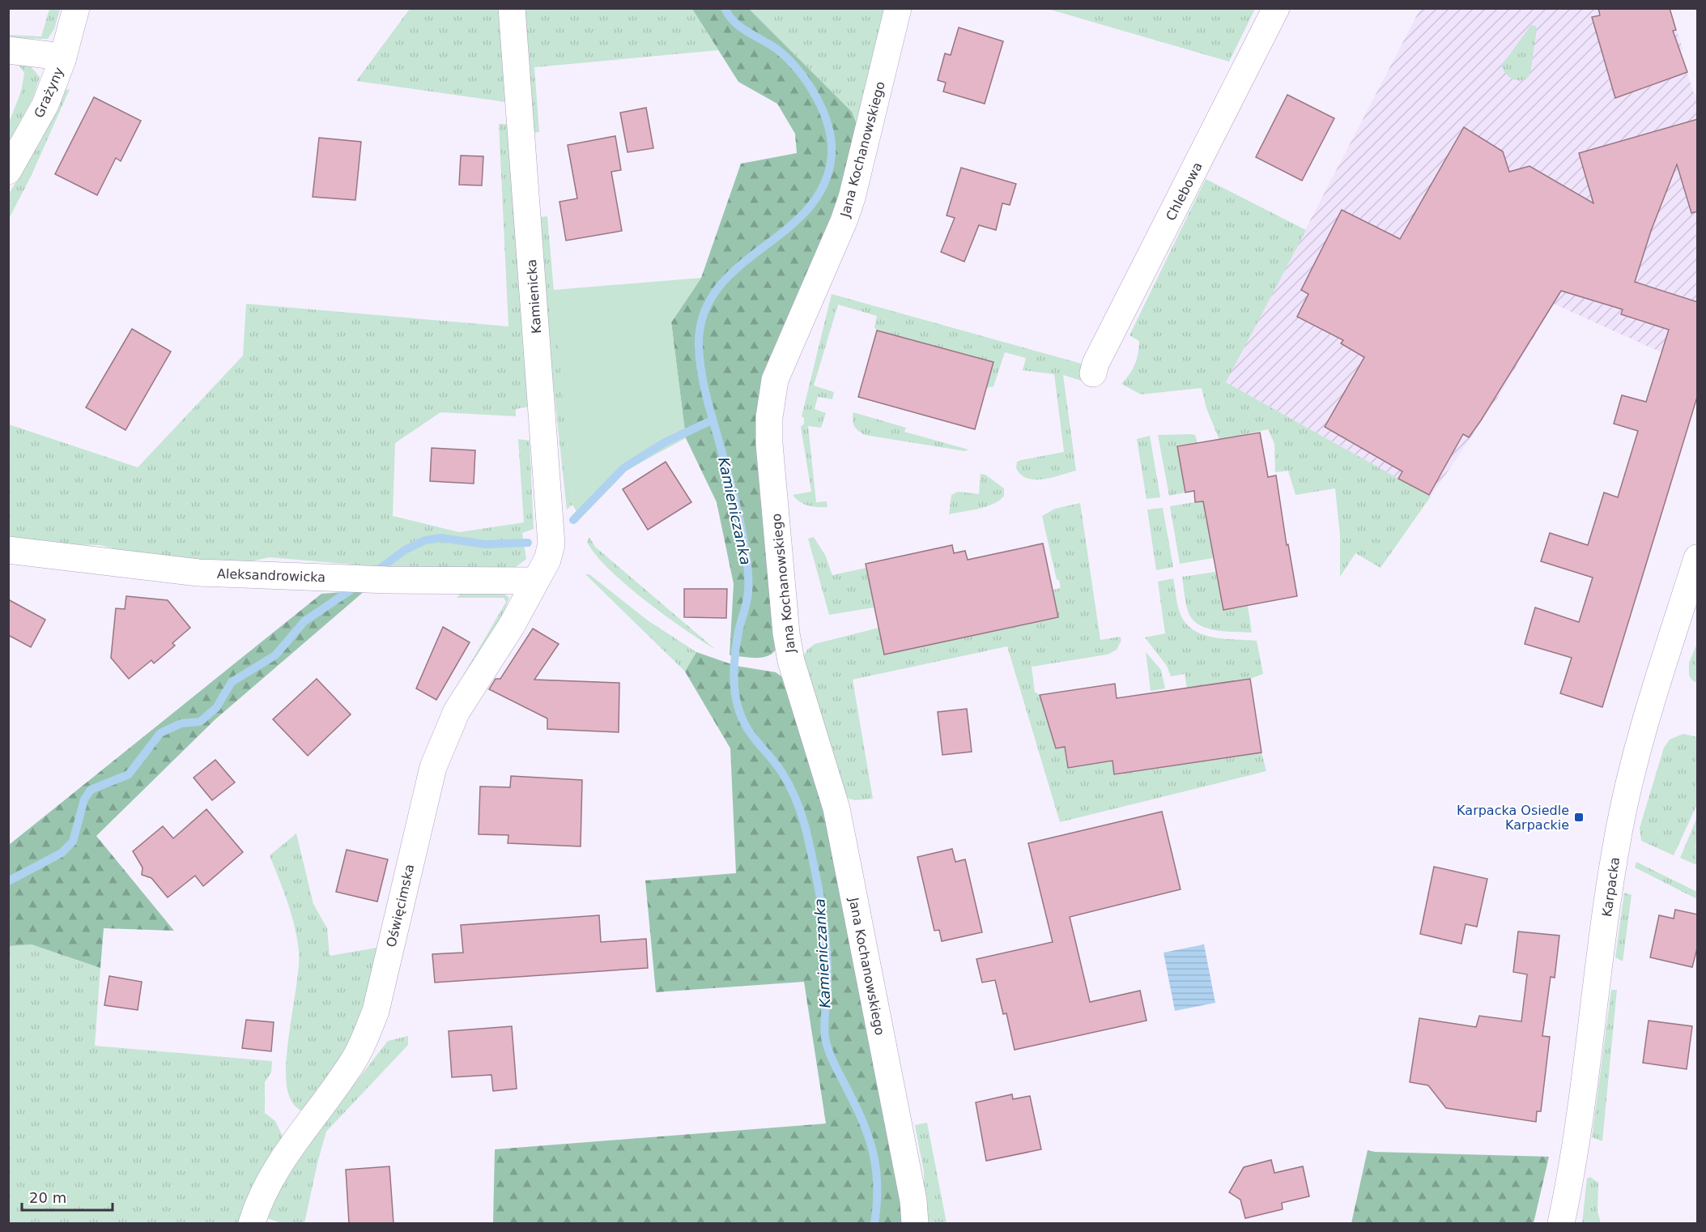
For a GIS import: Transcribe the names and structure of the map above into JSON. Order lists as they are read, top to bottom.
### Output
{
  "streets": {
    "street": [
      "Grażyny",
      "Jana Kochanowskiego",
      "Chlebowa",
      "Kamienicka",
      "Aleksandrowicka",
      "Karpacka",
      "Oświęcimska"
    ]
  },
  "crossings": [
    ["Kamienicka", "Aleksandrowicka"],
    ["Kamienicka", "Oświęcimska"],
    ["Aleksandrowicka", "Oświęcimska"]
  ],
  "water": ["Kamieniczanka"],
  "places": {
    "transit": ["Karpacka Osiedle Karpackie"]
  },
  "scale_bar": "20 m"
}
